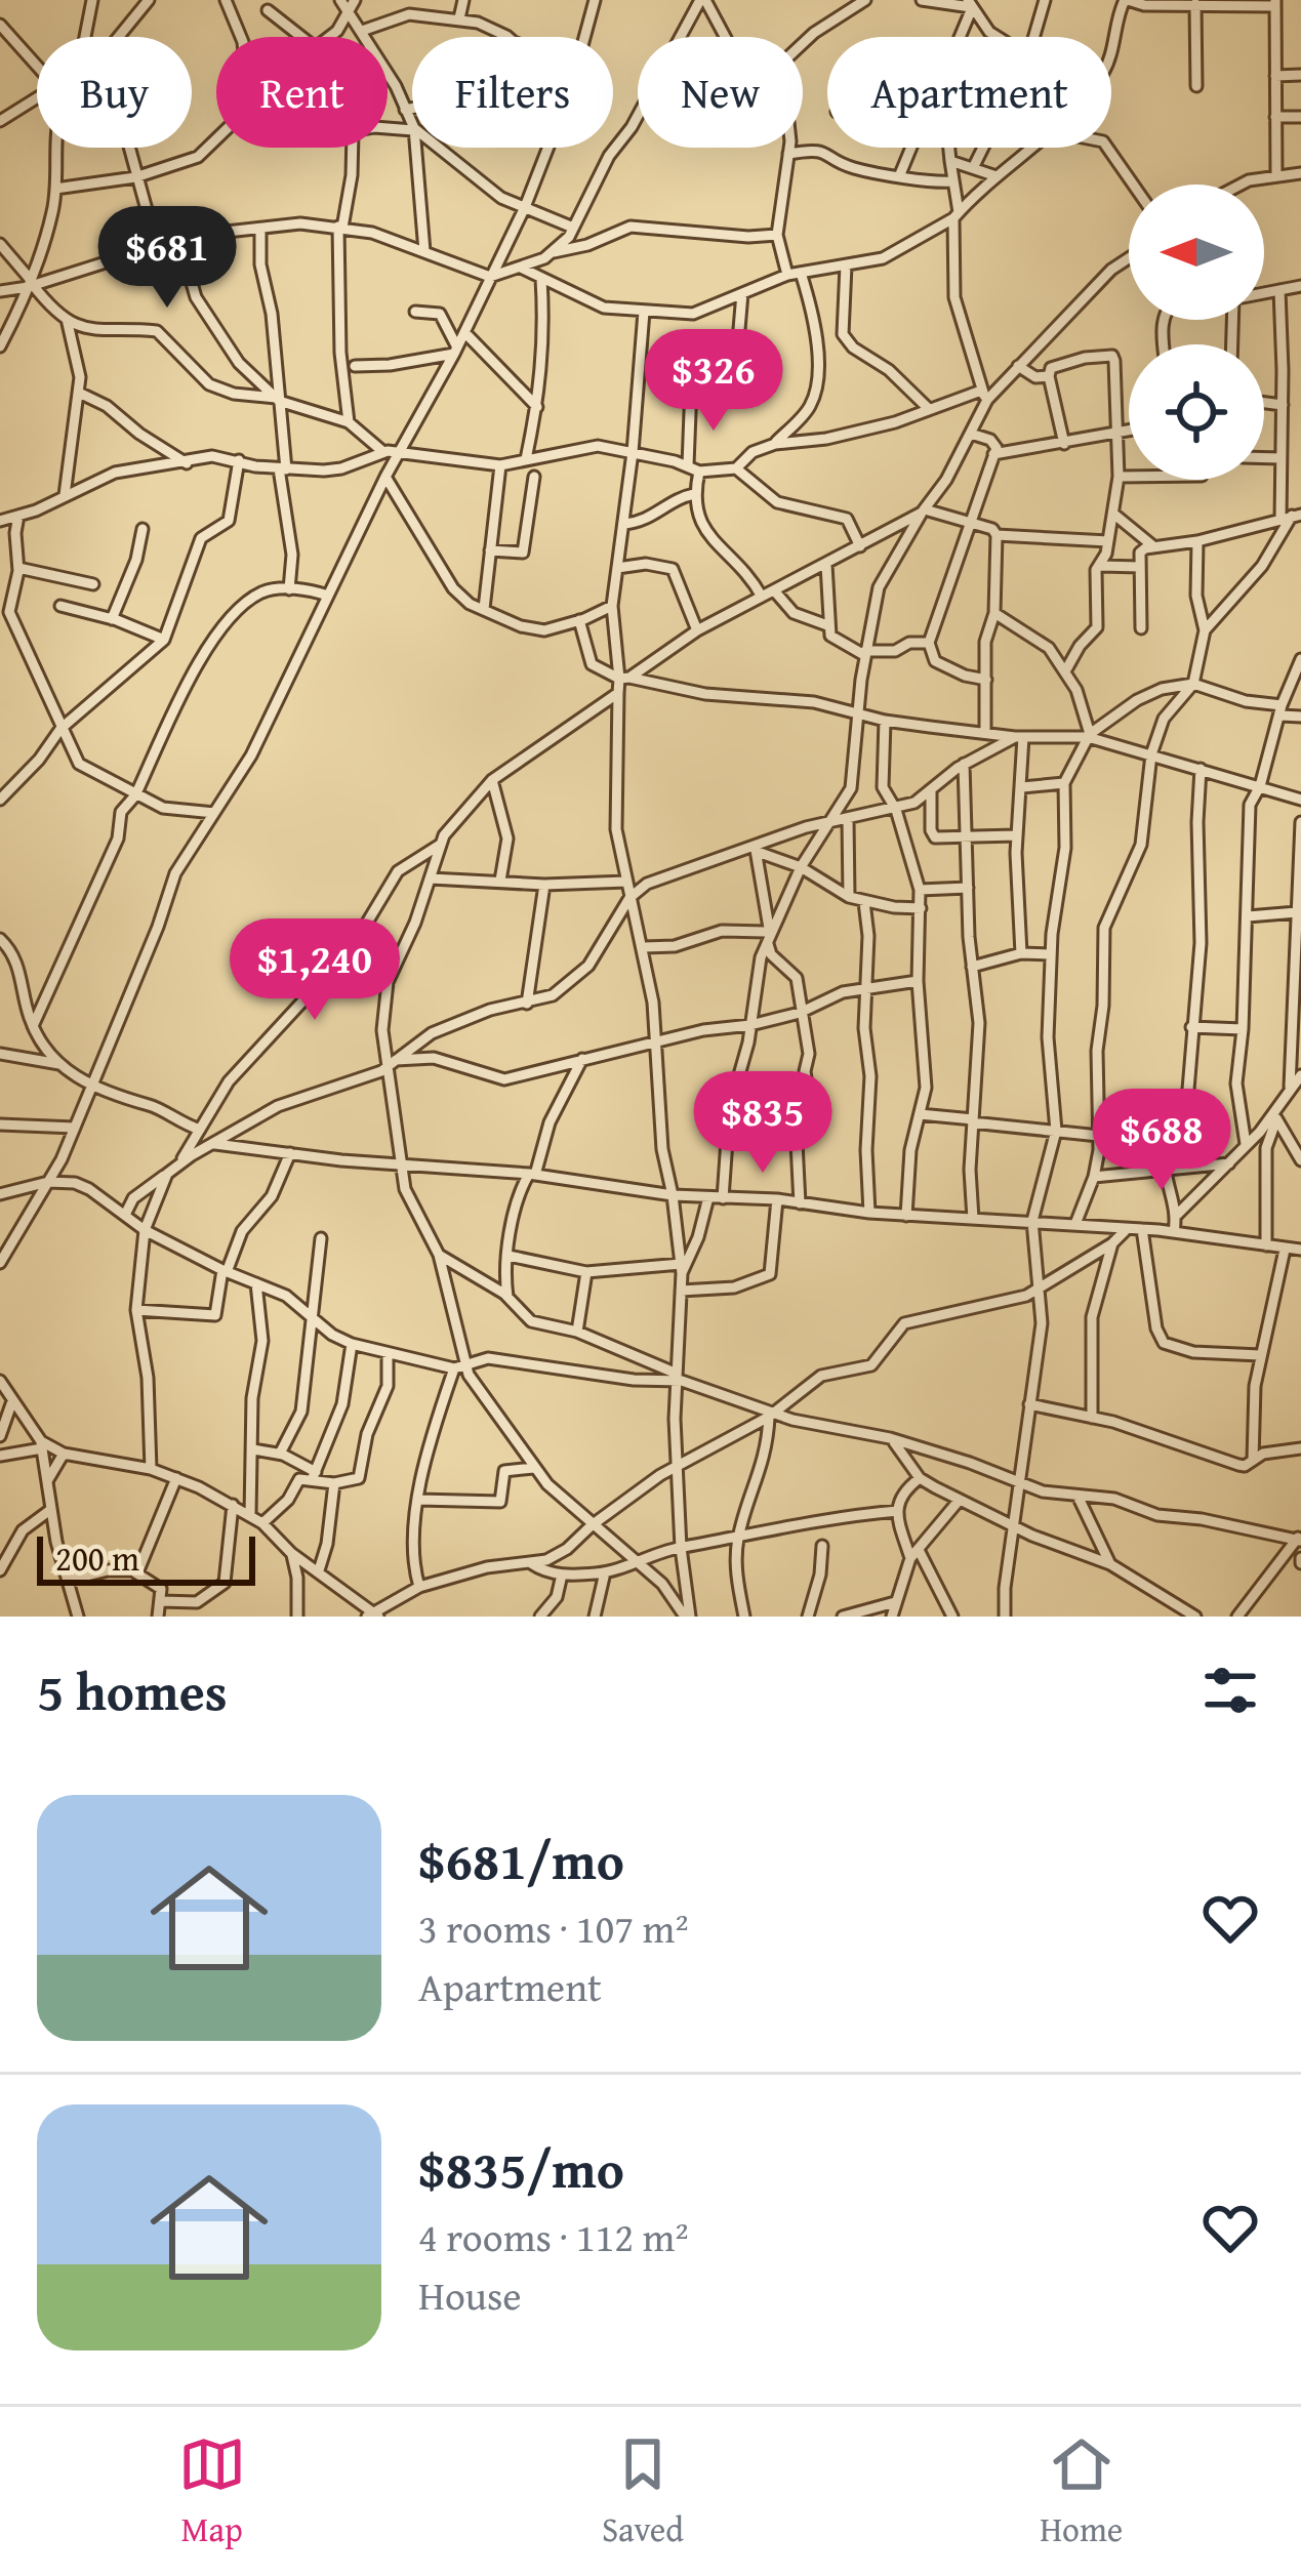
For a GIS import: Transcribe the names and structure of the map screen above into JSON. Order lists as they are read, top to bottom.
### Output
{
  "scale_bar": "200 m",
  "north": "left",
  "page": {
    "chip": [
      "Buy",
      "Rent",
      "Filters",
      "New",
      "Apartment"
    ],
    "price": [
      "$681",
      "$326",
      "$1,240",
      "$835",
      "$688"
    ],
    "scale": "200 m",
    "heading": "5 homes",
    "list": [
      {
        "name": "$681/mo",
        "note": "3 rooms · 107 m² · Apartment"
      },
      {
        "name": "$835/mo",
        "note": "4 rooms · 112 m² · House"
      }
    ],
    "tabs": ["Map", "Saved", "Home"]
  }
}
